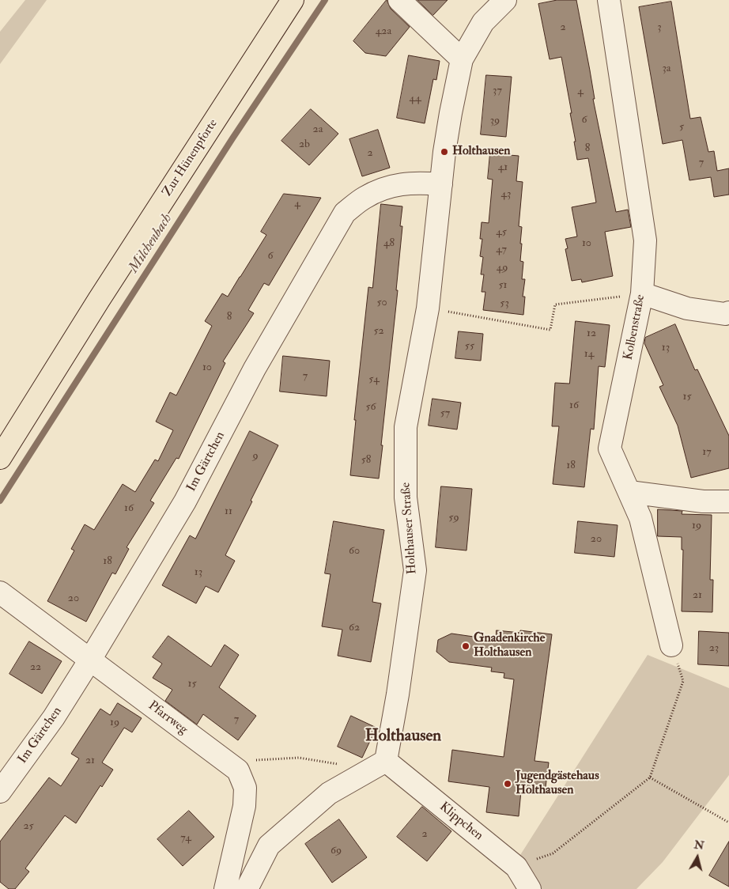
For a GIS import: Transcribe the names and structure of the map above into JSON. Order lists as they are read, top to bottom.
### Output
{
  "streets": {
    "main road": ["Zur Hünenpforte"],
    "street": [
      "Kolbenstraße",
      "Im Gärtchen",
      "Holthauser Straße",
      "Pfarrweg",
      "Klippchen"
    ]
  },
  "crossings": [
    ["Im Gärtchen", "Holthauser Straße"],
    ["Im Gärtchen", "Pfarrweg"],
    ["Holthauser Straße", "Klippchen"]
  ],
  "districts": ["Holthausen"],
  "water": ["Milchenbach"],
  "places": ["Holthausen", "Gnadenkirche Holthausen", "Jugendgästehaus Holthausen"],
  "house_numbers": [
    "2",
    "3",
    "42a",
    "3a",
    "37",
    "4",
    "44",
    "6",
    "39",
    "5",
    "2a",
    "2b",
    "8",
    "2",
    "7",
    "41",
    "43",
    "4",
    "45",
    "48",
    "10",
    "47",
    "6",
    "49",
    "51",
    "50",
    "53",
    "8",
    "52",
    "12",
    "55",
    "13",
    "14",
    "10",
    "7",
    "54",
    "15",
    "16",
    "56",
    "57",
    "17",
    "9",
    "58",
    "18",
    "16",
    "11",
    "59",
    "19",
    "20",
    "60",
    "18",
    "13",
    "21",
    "20",
    "62",
    "23",
    "22",
    "15",
    "7",
    "19",
    "21",
    "25",
    "2",
    "74",
    "69"
  ],
  "north": "top"
}
